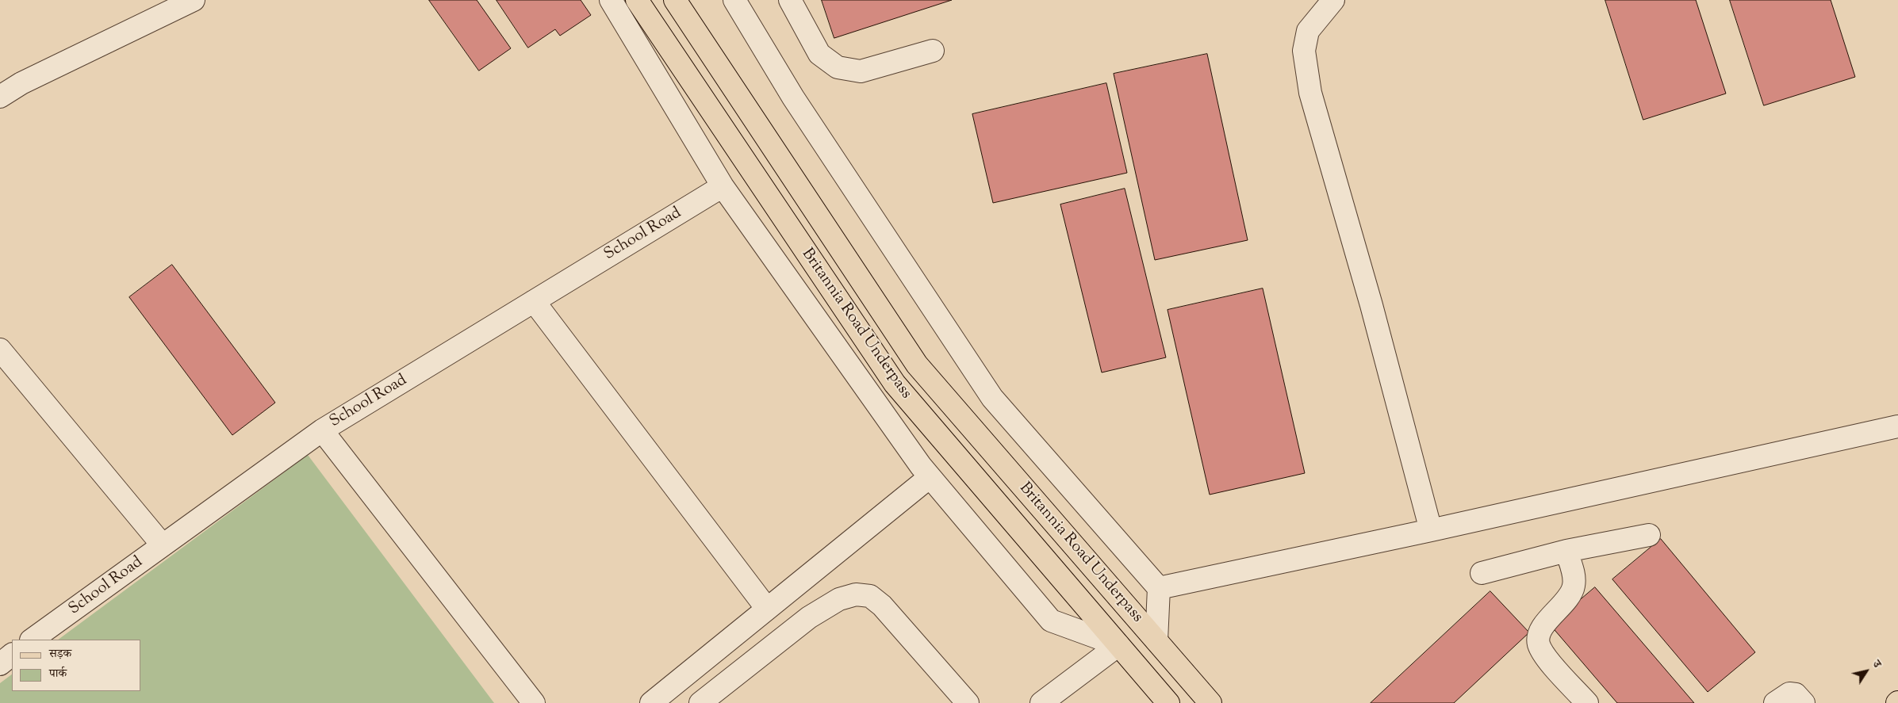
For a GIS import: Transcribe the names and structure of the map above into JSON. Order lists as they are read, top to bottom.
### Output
{
  "streets": {
    "main road": ["Britannia Road Underpass"],
    "street": ["School Road"]
  },
  "legend": ["सड़क", "पार्क"],
  "north": "top right"
}
